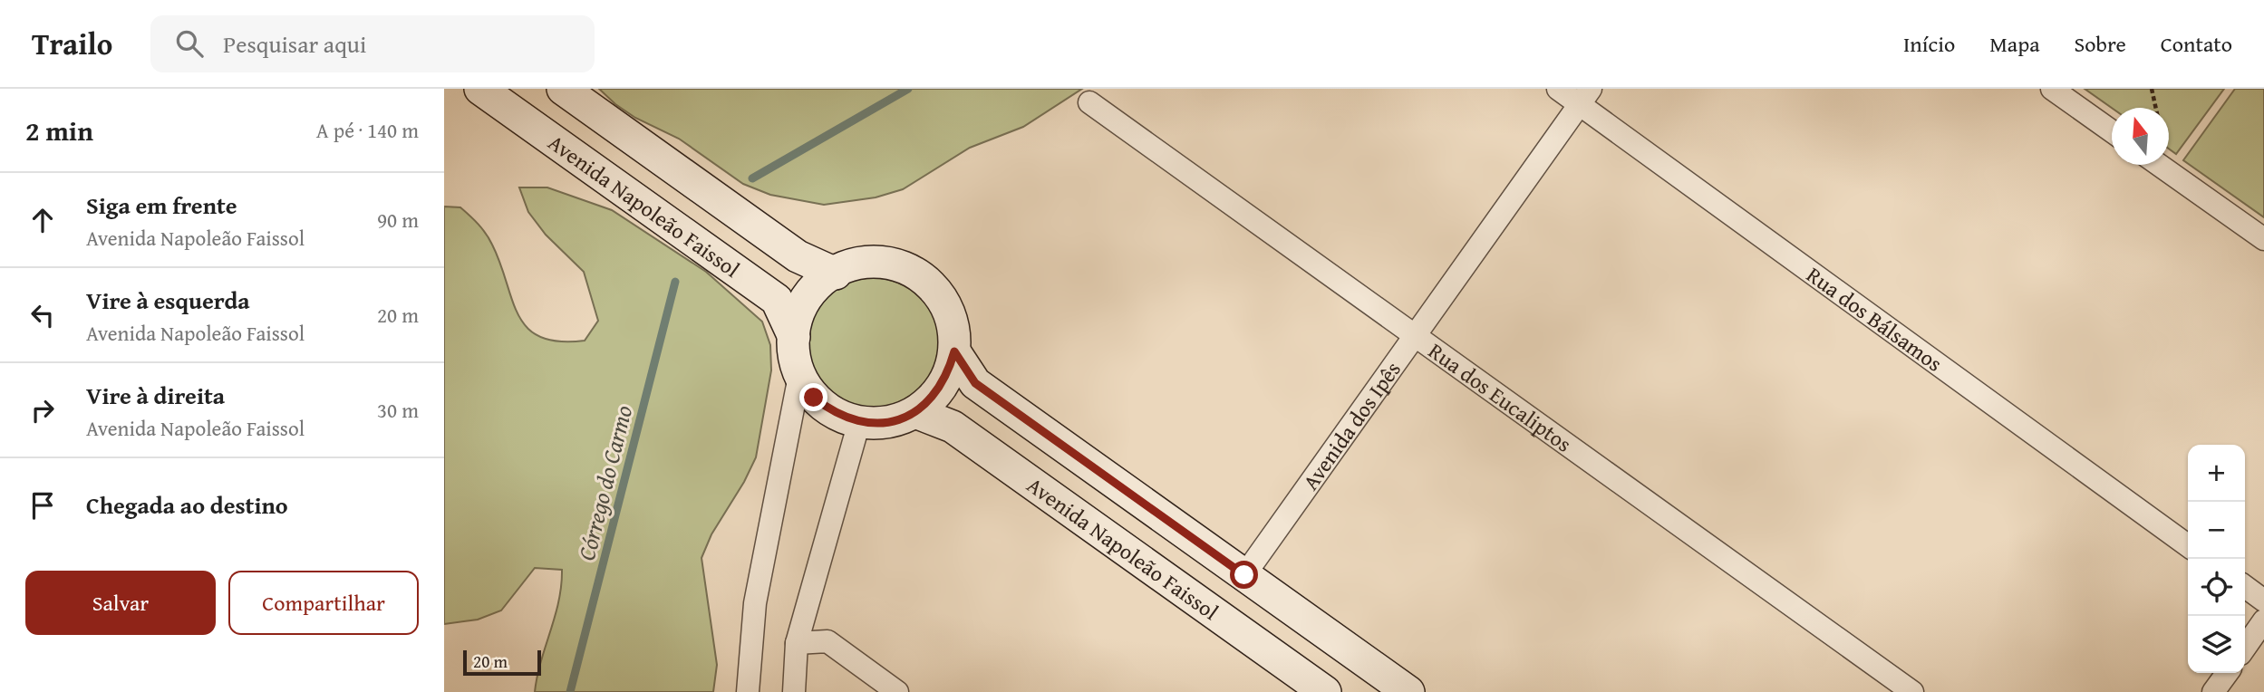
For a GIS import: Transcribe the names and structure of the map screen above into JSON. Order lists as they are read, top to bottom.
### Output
{
  "streets": {
    "main road": ["Avenida Napoleão Faissol"],
    "street": ["Rua dos Bálsamos", "Rua dos Eucaliptos", "Avenida dos Ipês"]
  },
  "crossings": [
    ["Avenida Napoleão Faissol", "Avenida dos Ipês"],
    ["Rua dos Bálsamos", "Avenida dos Ipês"],
    ["Rua dos Eucaliptos", "Avenida dos Ipês"]
  ],
  "water": ["Córrego do Carmo"],
  "scale_bar": "20 m",
  "north": "top",
  "page": {
    "header": "Trailo",
    "search": "Pesquisar aqui",
    "nav": [
      "Início",
      "Mapa",
      "Sobre",
      "Contato"
    ],
    "heading": ["2 min", "A pé · 140 m"],
    "list": [
      ["Siga em frente", "Avenida Napoleão Faissol", "90 m"],
      ["Vire à esquerda", "Avenida Napoleão Faissol", "20 m"],
      ["Vire à direita", "Avenida Napoleão Faissol", "30 m"],
      "Chegada ao destino"
    ],
    "map_buttons": ["+", "−"],
    "buttons": ["Salvar", "Compartilhar"],
    "scale": "20 m"
  }
}
